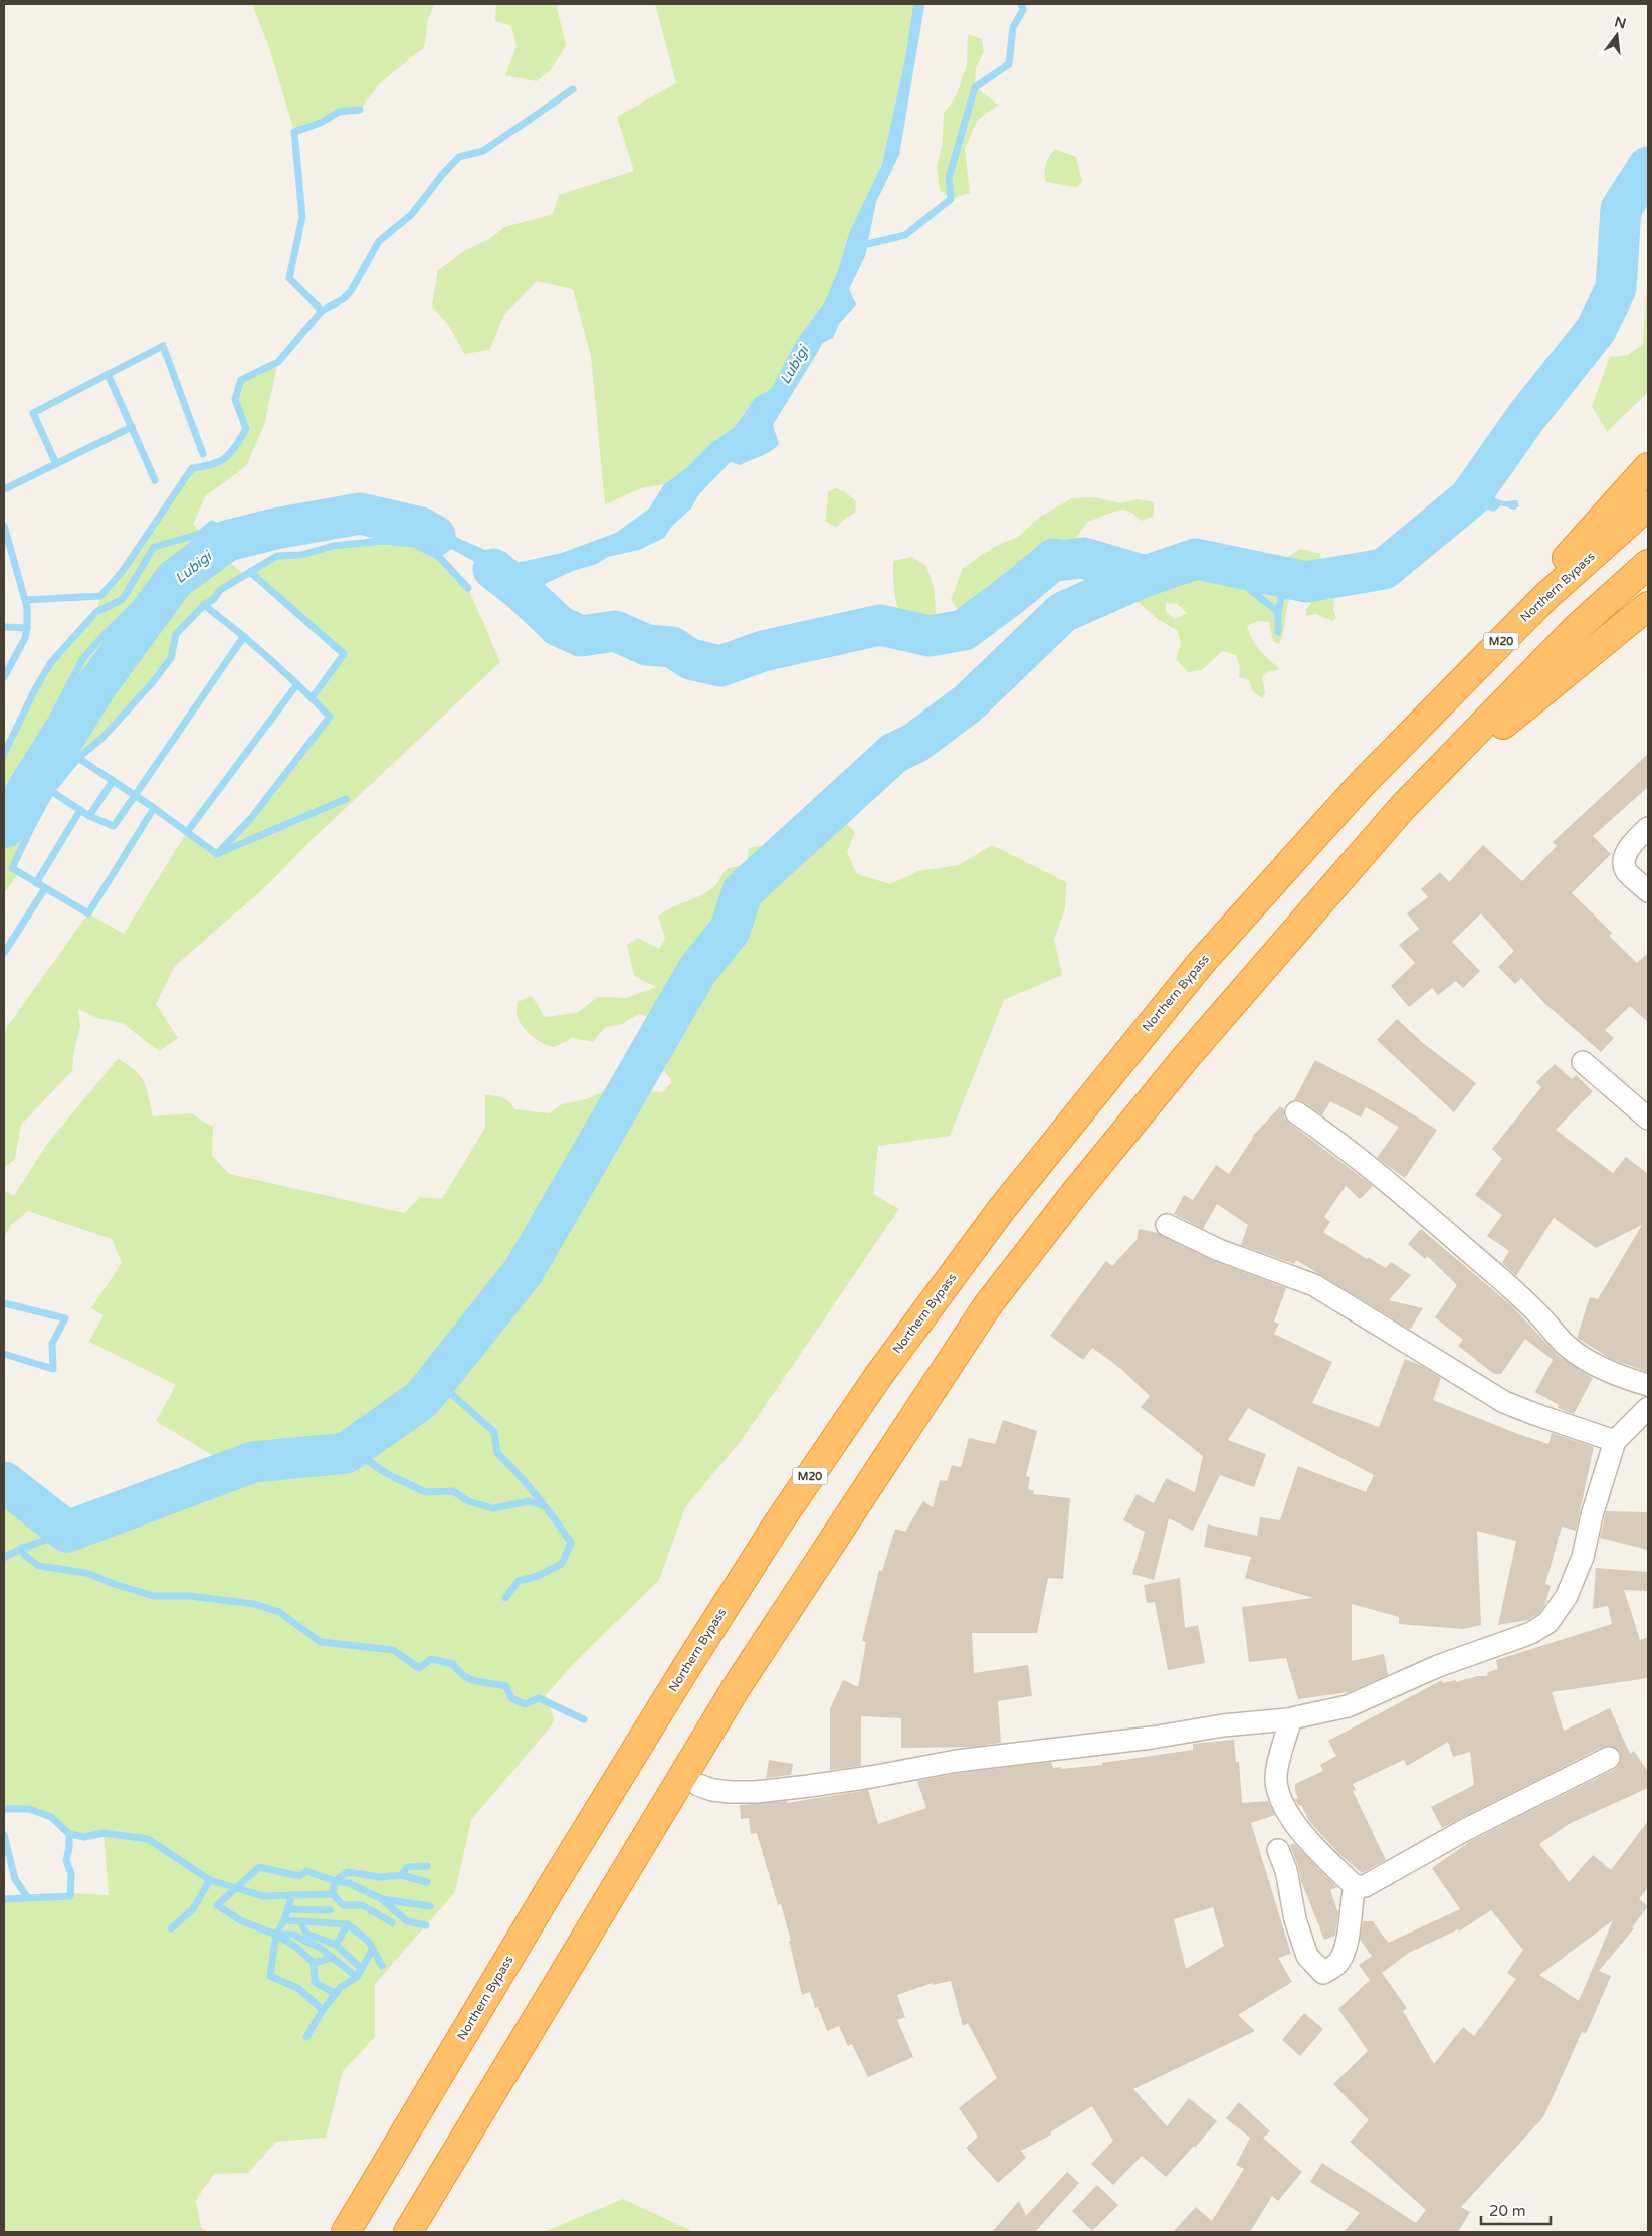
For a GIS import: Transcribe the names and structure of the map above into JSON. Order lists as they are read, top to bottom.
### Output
{
  "streets": {
    "highway": ["Northern Bypass", "M20"]
  },
  "water": ["Lubigi"],
  "scale_bar": "20 m",
  "north": "top"
}
